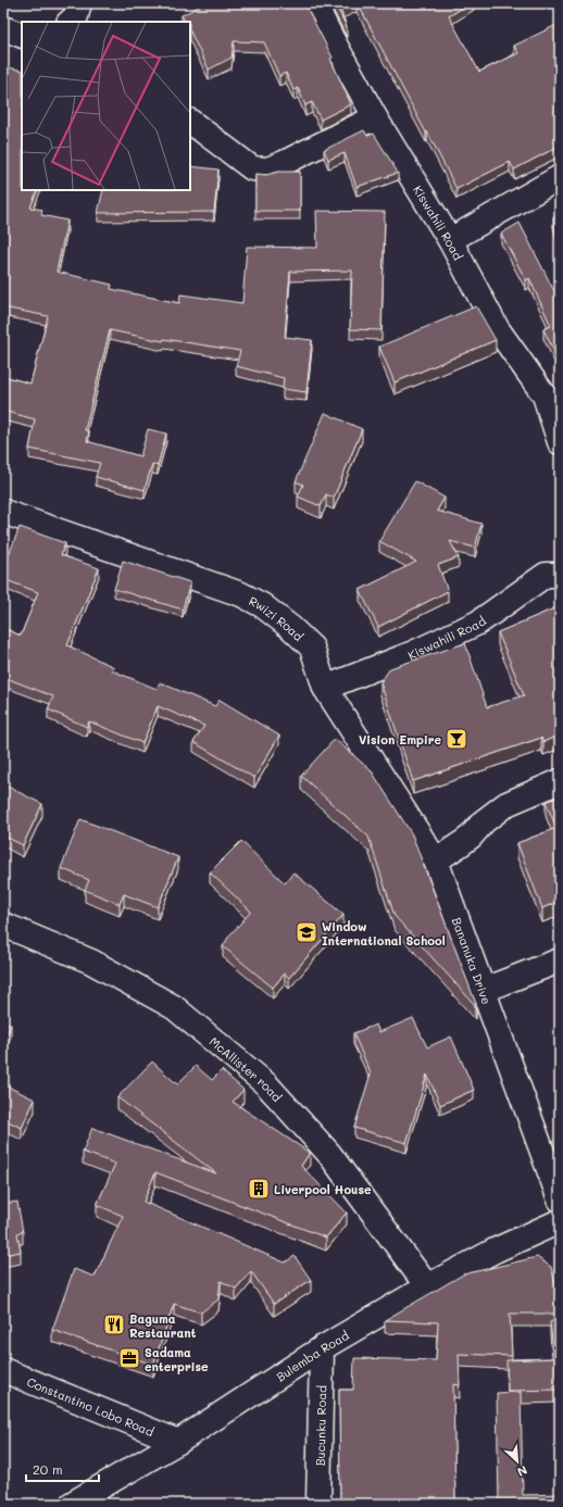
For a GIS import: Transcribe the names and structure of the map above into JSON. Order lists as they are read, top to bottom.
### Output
{
  "streets": {
    "street": [
      "Kiswahili Road",
      "Rwizi Road",
      "Bananuka Drive",
      "McAllister road",
      "Bulemba Road",
      "Constantino Lobo Road",
      "Bucunku Road"
    ]
  },
  "crossings": [
    ["Kiswahili Road", "Rwizi Road"],
    ["Rwizi Road", "Bananuka Drive"],
    ["McAllister road", "Bulemba Road"],
    ["Bulemba Road", "Constantino Lobo Road"],
    ["Bulemba Road", "Bucunku Road"]
  ],
  "places": {
    "bar": ["Vision Empire"],
    "school or university": ["Window International School"],
    "building": ["Liverpool House"],
    "restaurant": ["Baguma Restaurant"],
    "office": ["Sadama enterprise"]
  },
  "scale_bar": "20 m",
  "north": "bottom right"
}
